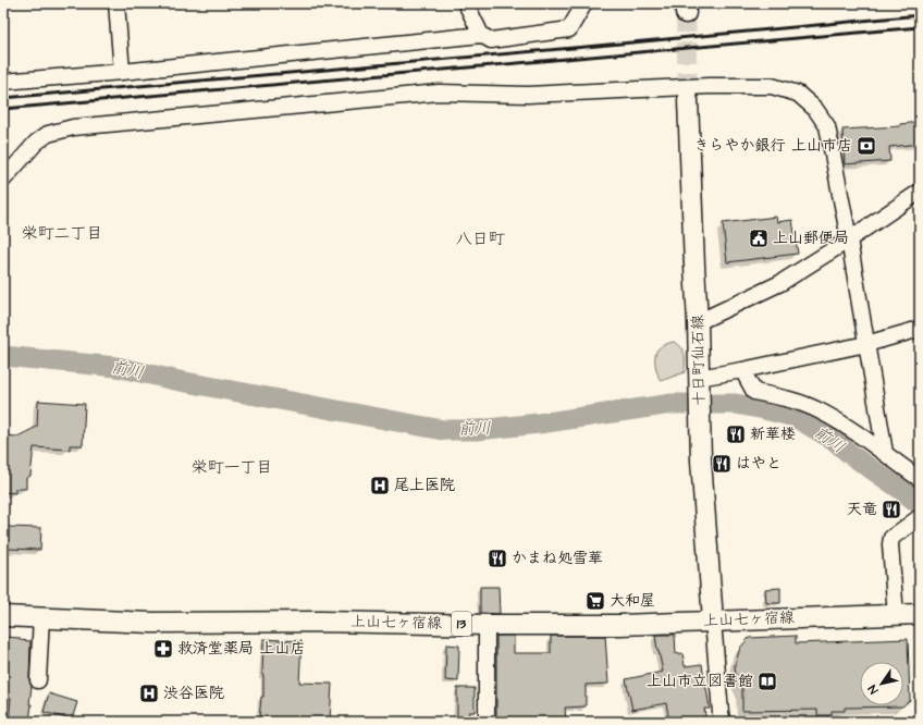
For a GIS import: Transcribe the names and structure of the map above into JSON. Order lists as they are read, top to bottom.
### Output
{
  "streets": {
    "main road": ["十日町仙石線", "上山七ヶ宿線", "13"]
  },
  "crossings": [
    ["十日町仙石線", "上山七ヶ宿線"]
  ],
  "districts": ["栄町二丁目", "八日町", "栄町一丁目"],
  "water": ["前川"],
  "places": {
    "bank": ["きらやか銀行 上山市店"],
    "public building": ["上山郵便局"],
    "restaurant": [
      "新華楼",
      "はやと",
      "天竜",
      "かまね処雪華"
    ],
    "hospital": ["尾上医院", "渋谷医院"],
    "supermarket": ["大和屋"],
    "pharmacy": ["救済堂薬局 上山店"],
    "library": ["上山市立図書館"]
  },
  "north": "bottom left"
}
